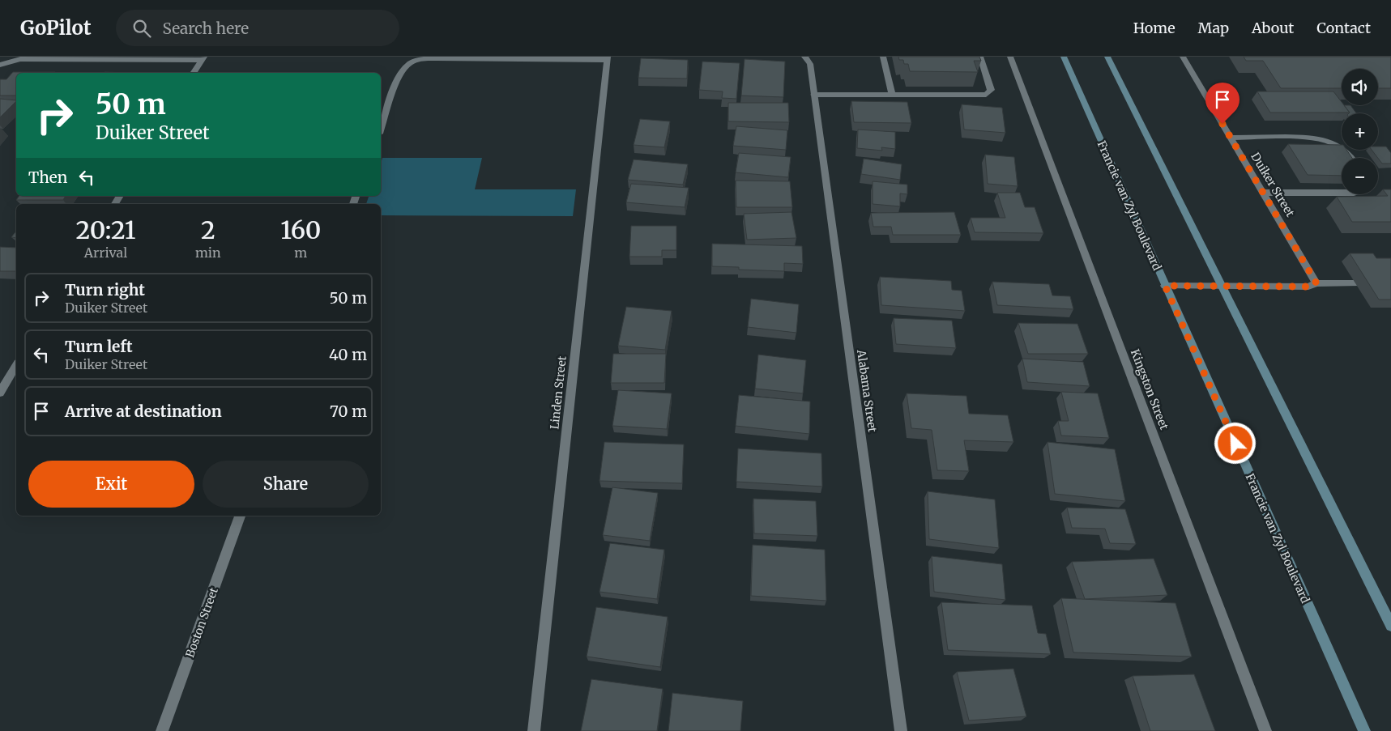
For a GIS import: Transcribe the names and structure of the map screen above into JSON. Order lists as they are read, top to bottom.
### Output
{
  "streets": {
    "main road": ["Francie van Zyl Boulevard"],
    "street": [
      "Duiker Street",
      "Kingston Street",
      "Alabama Street",
      "Linden Street",
      "Boston Street"
    ]
  },
  "page": {
    "header": "GoPilot",
    "search": "Search here",
    "nav": [
      "Home",
      "Map",
      "About",
      "Contact"
    ],
    "map_buttons": ["+", "−"],
    "turn": ["50 m", "Duiker Street"],
    "then": "Then",
    "eta": [
      "20:21",
      "Arrival",
      "2",
      "min",
      "160",
      "m"
    ],
    "list": [
      {
        "name": "Turn right",
        "note": "Duiker Street",
        "value": "50 m"
      },
      {
        "name": "Turn left",
        "note": "Duiker Street",
        "value": "40 m"
      },
      {
        "name": "Arrive at destination",
        "value": "70 m"
      }
    ],
    "buttons": ["Exit", "Share"]
  }
}
